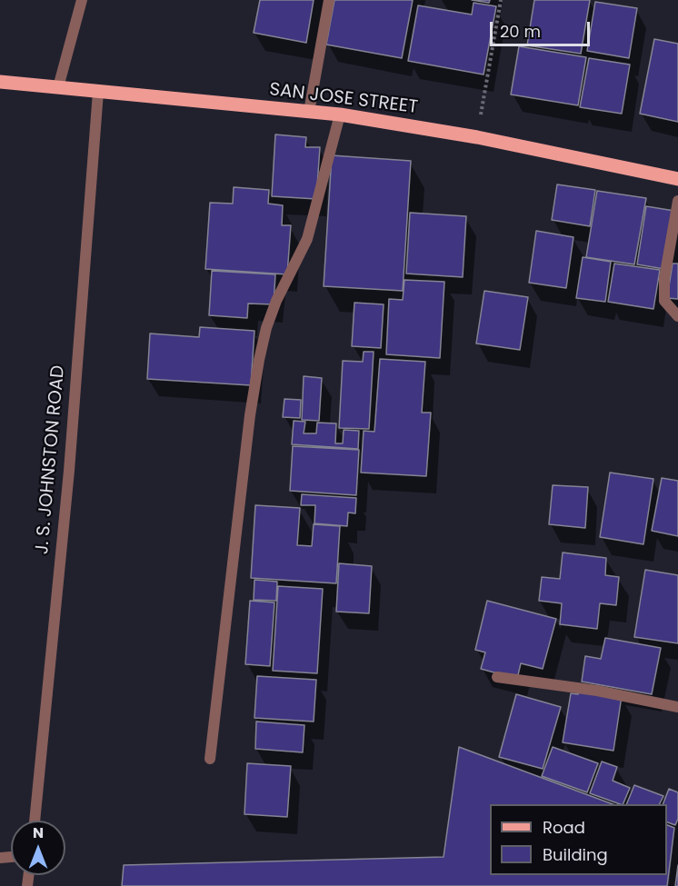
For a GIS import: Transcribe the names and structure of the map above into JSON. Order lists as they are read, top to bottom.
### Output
{
  "streets": {
    "main road": ["SAN JOSE STREET"],
    "street": ["J. S. JOHNSTON ROAD"]
  },
  "crossings": [
    ["SAN JOSE STREET", "J. S. JOHNSTON ROAD"]
  ],
  "legend": ["Road", "Building"],
  "scale_bar": "20 m",
  "north": "top"
}
